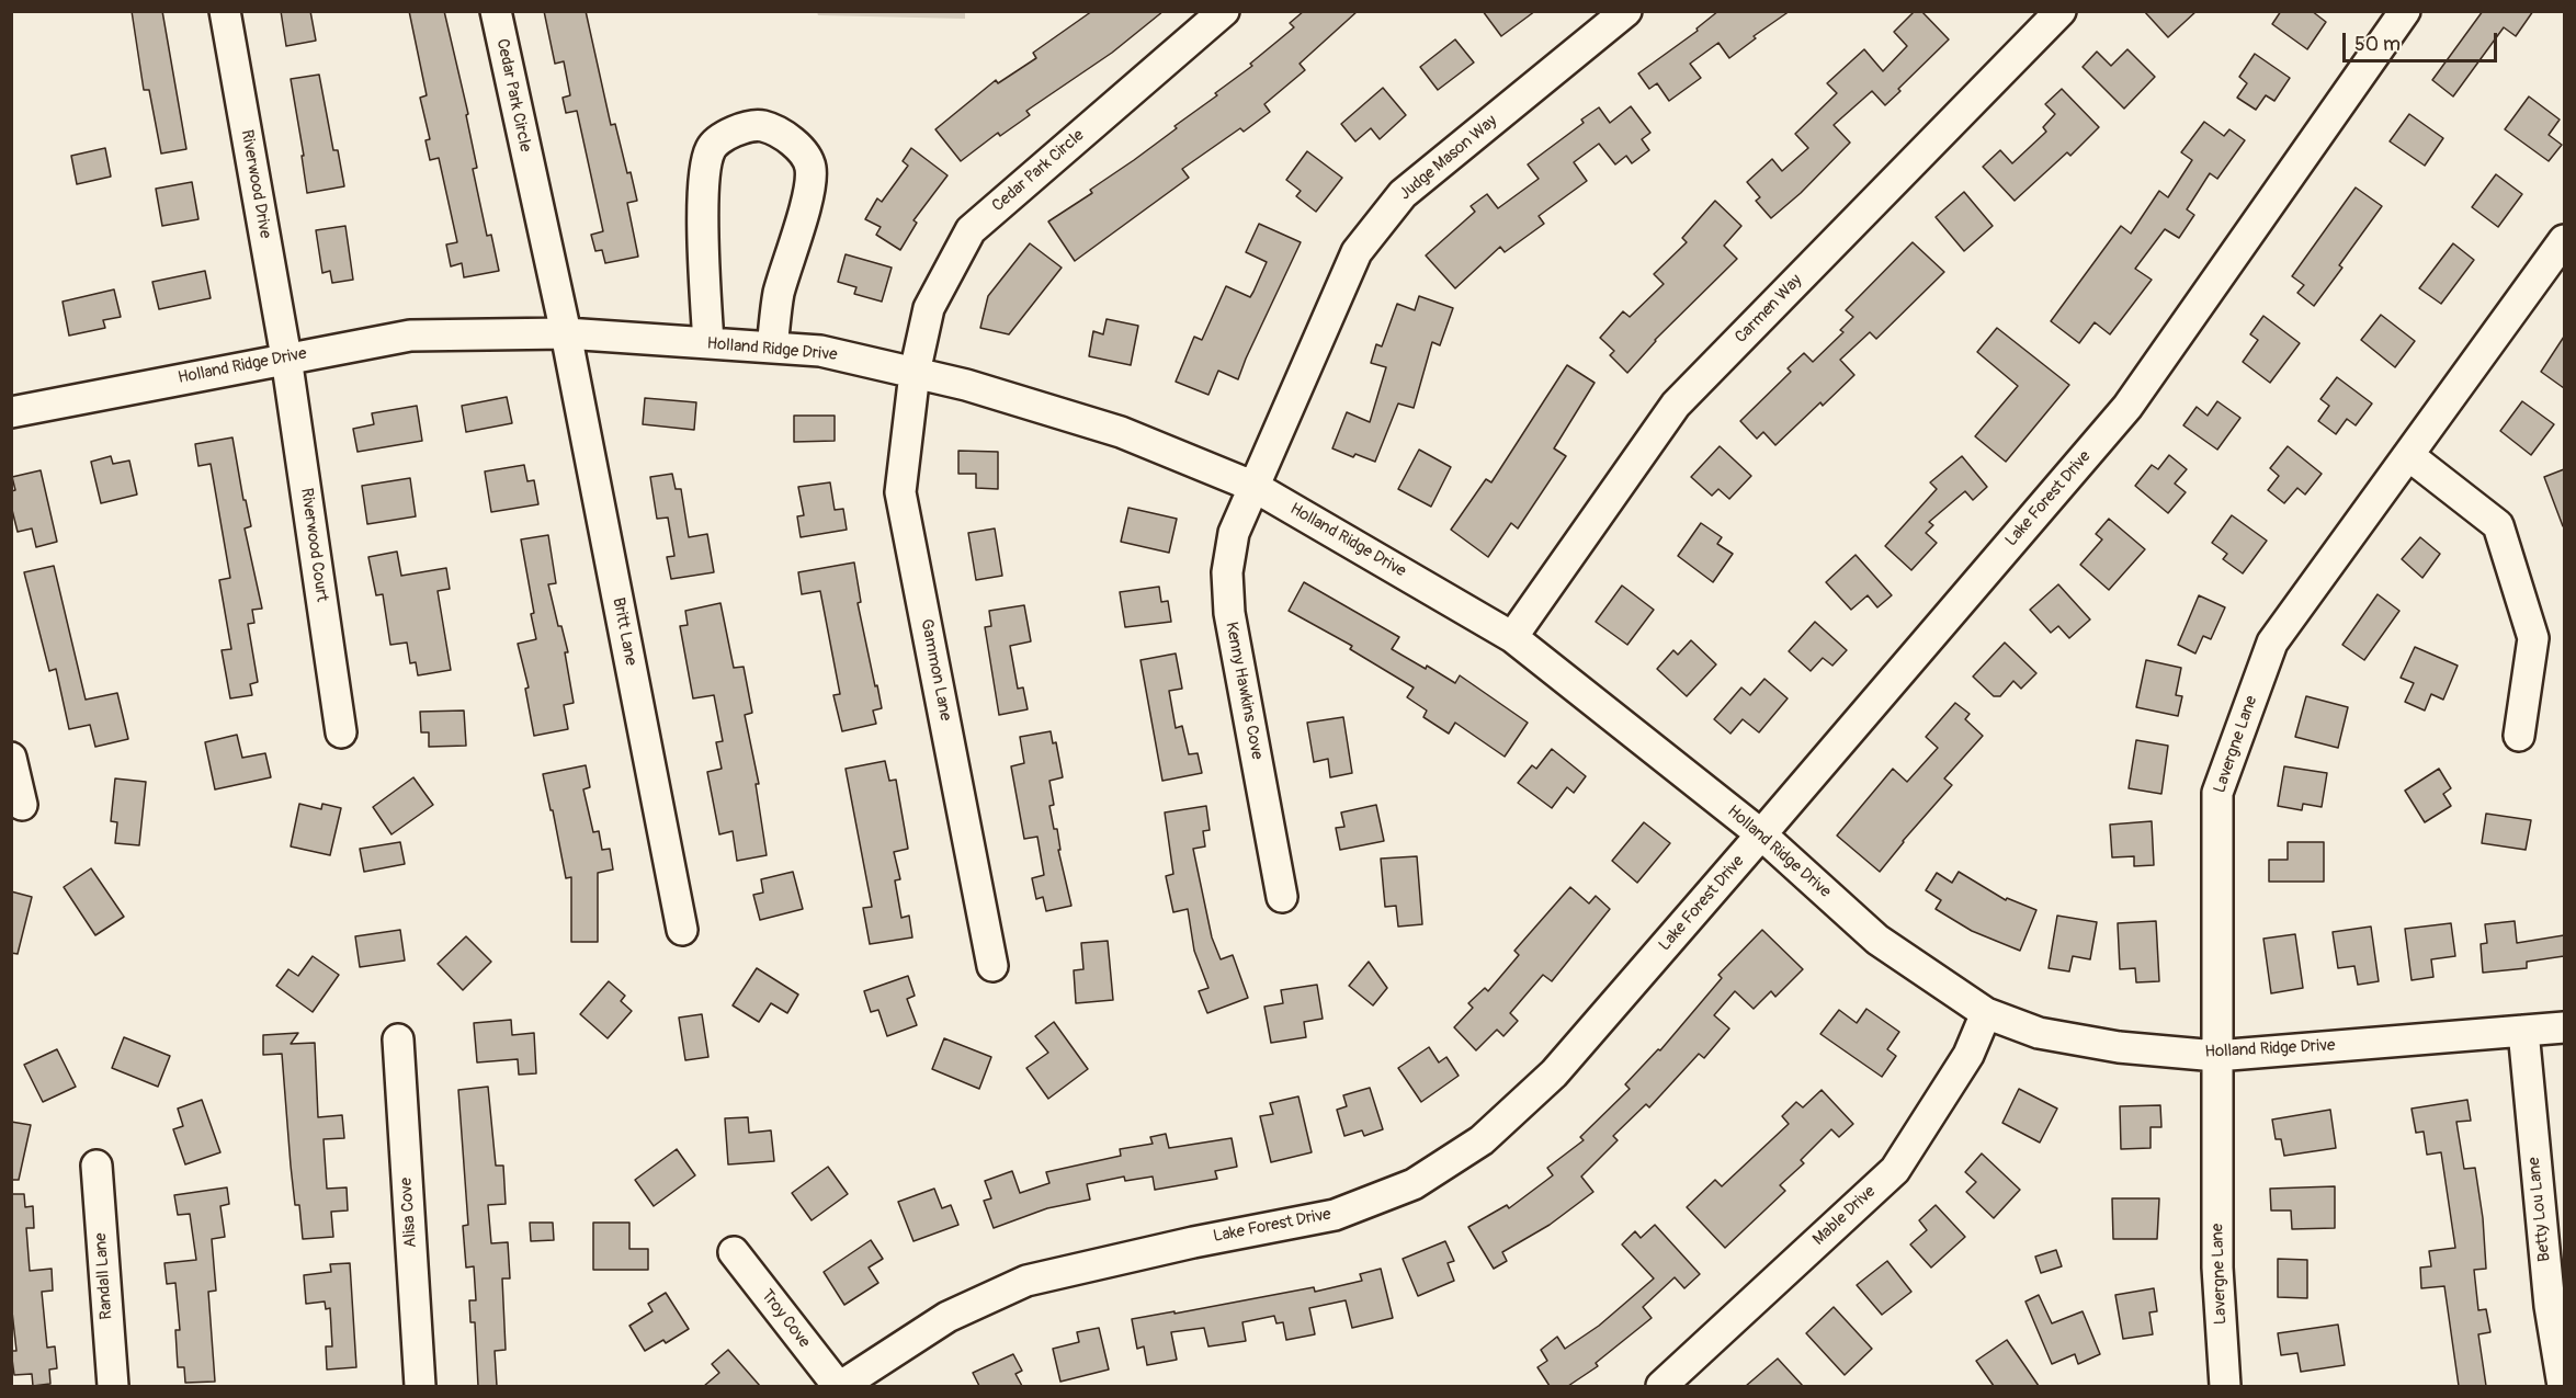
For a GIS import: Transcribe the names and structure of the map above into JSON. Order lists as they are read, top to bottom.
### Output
{
  "streets": {
    "street": [
      "Cedar Park Circle",
      "Judge Mason Way",
      "Riverwood Drive",
      "Carmen Way",
      "Holland Ridge Drive",
      "Lake Forest Drive",
      "Riverwood Court",
      "Britt Lane",
      "Gammon Lane",
      "Kenny Hawkins Cove",
      "Lavergne Lane",
      "Betty Lou Lane",
      "Alisa Cove",
      "Mable Drive",
      "Randall Lane",
      "Troy Cove"
    ]
  },
  "crossings": [
    ["Cedar Park Circle", "Holland Ridge Drive"],
    ["Cedar Park Circle", "Britt Lane"],
    ["Cedar Park Circle", "Gammon Lane"],
    ["Judge Mason Way", "Holland Ridge Drive"],
    ["Judge Mason Way", "Kenny Hawkins Cove"],
    ["Riverwood Drive", "Holland Ridge Drive"],
    ["Riverwood Drive", "Riverwood Court"],
    ["Carmen Way", "Holland Ridge Drive"],
    ["Holland Ridge Drive", "Lake Forest Drive"],
    ["Holland Ridge Drive", "Riverwood Court"],
    ["Holland Ridge Drive", "Britt Lane"],
    ["Holland Ridge Drive", "Gammon Lane"],
    ["Holland Ridge Drive", "Kenny Hawkins Cove"],
    ["Holland Ridge Drive", "Lavergne Lane"],
    ["Holland Ridge Drive", "Betty Lou Lane"],
    ["Holland Ridge Drive", "Mable Drive"],
    ["Lake Forest Drive", "Troy Cove"]
  ],
  "scale_bar": "50 m"
}
